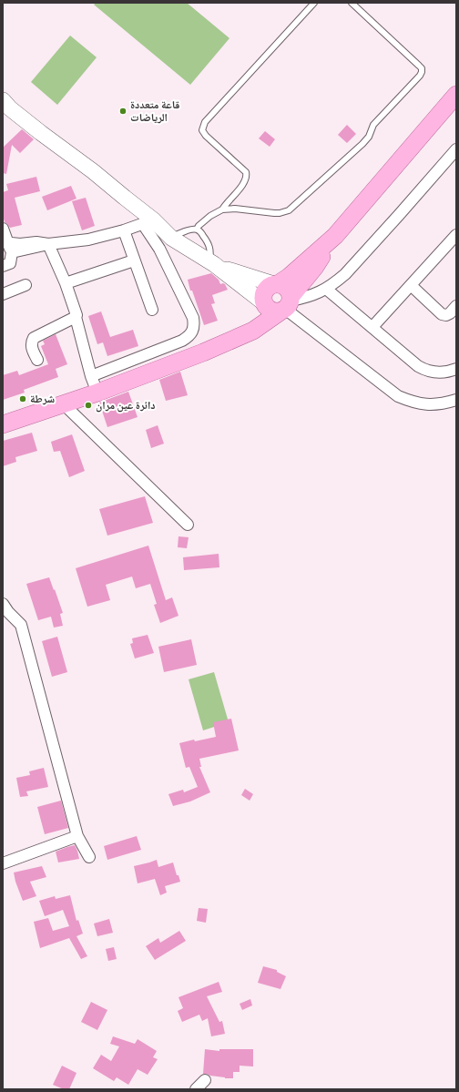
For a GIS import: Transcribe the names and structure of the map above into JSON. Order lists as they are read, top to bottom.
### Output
{
  "places": ["قاعة متعددة الرياضات", "شرطة", "دائرة عين مران"]
}
